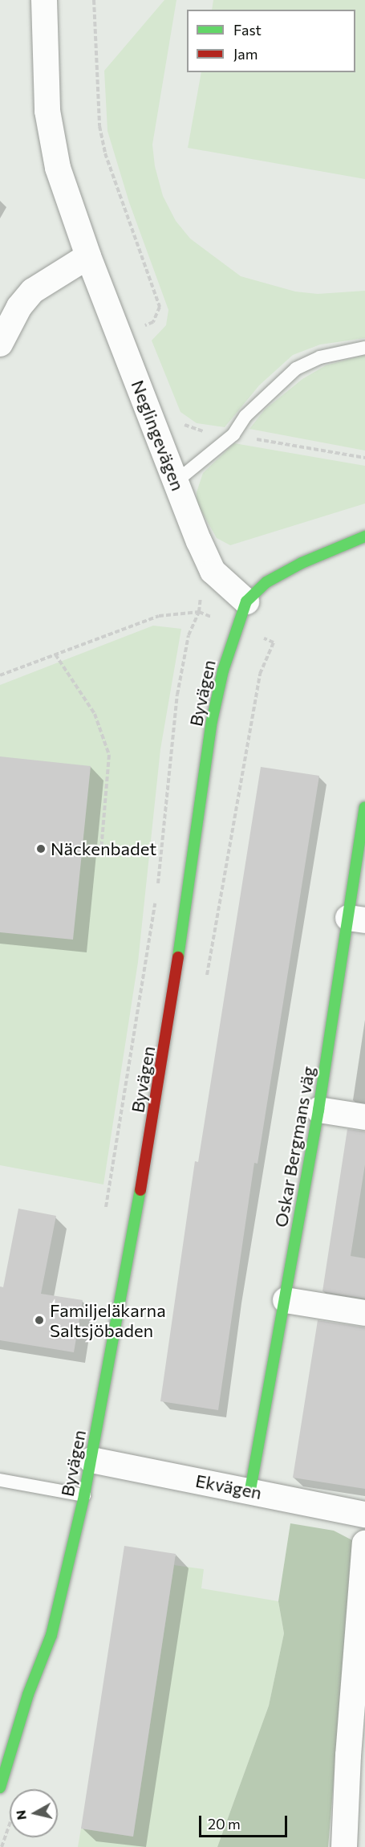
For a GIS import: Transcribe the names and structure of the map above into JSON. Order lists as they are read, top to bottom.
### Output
{
  "streets": {
    "street": [
      "Neglingevägen",
      "Byvägen",
      "Oskar Bergmans väg",
      "Ekvägen"
    ]
  },
  "crossings": [
    ["Neglingevägen", "Byvägen"],
    ["Byvägen", "Ekvägen"],
    ["Oskar Bergmans väg", "Ekvägen"]
  ],
  "places": ["Näckenbadet", "Familjeläkarna Saltsjöbaden"],
  "legend": ["Fast", "Jam"],
  "scale_bar": "20 m",
  "north": "left"
}
